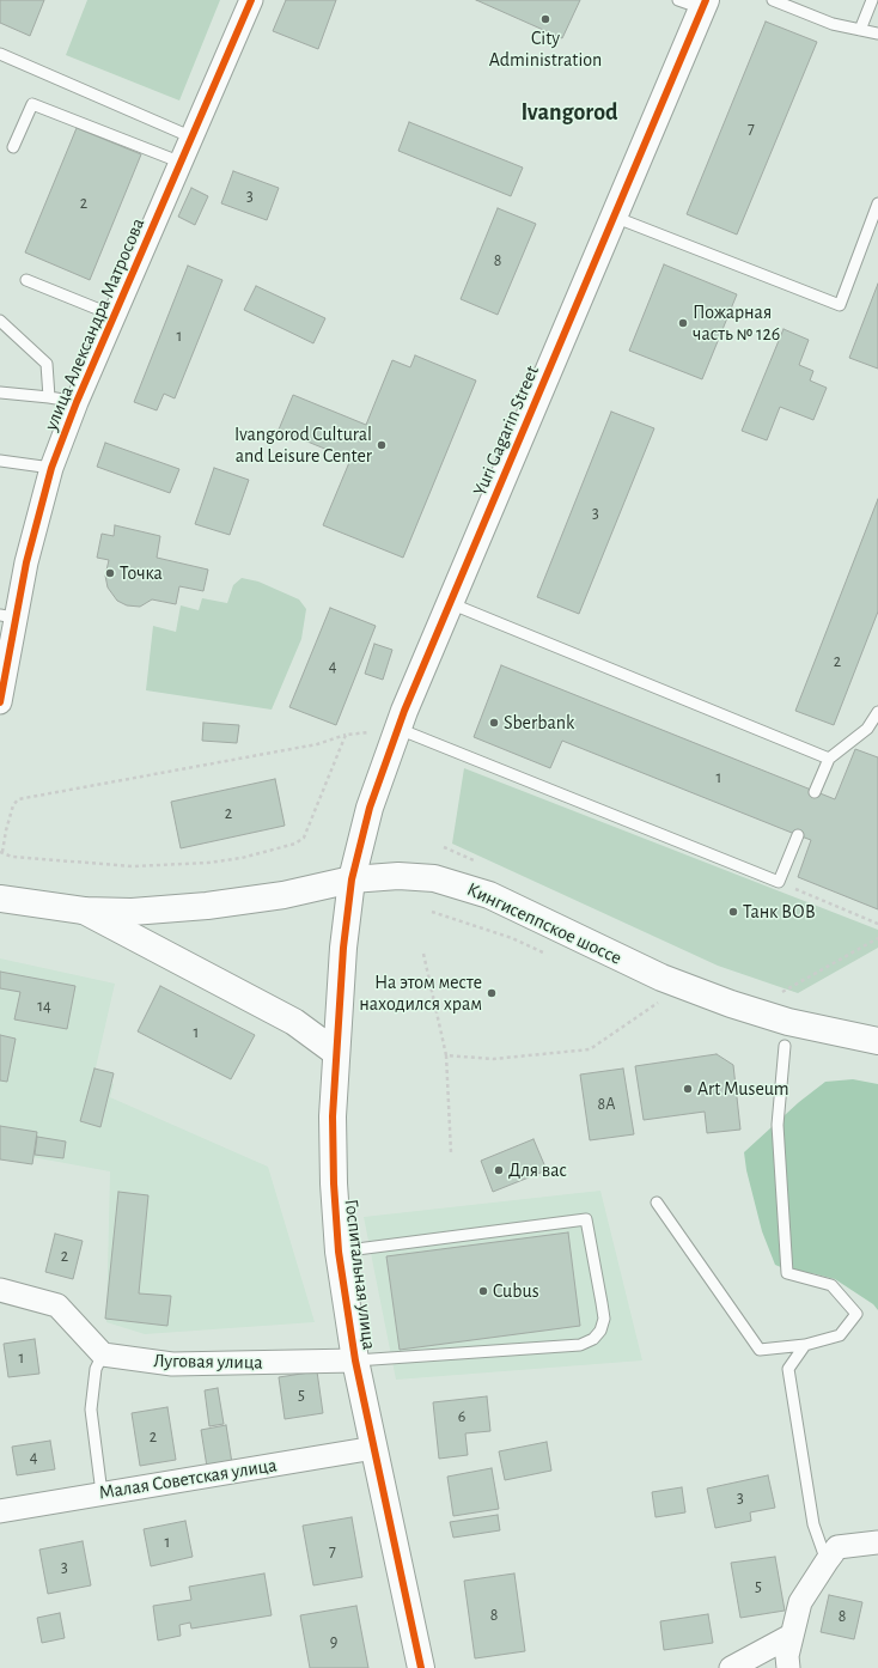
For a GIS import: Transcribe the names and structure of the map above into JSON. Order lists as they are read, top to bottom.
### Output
{
  "streets": {
    "main road": ["Yuri Gagarin Street", "Кингисеппское шоссе", "Госпитальная улица"],
    "street": ["улица Александра Матросова", "Луговая улица", "Малая Советская улица"]
  },
  "crossings": [
    ["Yuri Gagarin Street", "Кингисеппское шоссе"],
    ["Yuri Gagarin Street", "Госпитальная улица"],
    ["Кингисеппское шоссе", "Госпитальная улица"],
    ["Госпитальная улица", "Луговая улица"],
    ["Госпитальная улица", "Малая Советская улица"]
  ],
  "districts": ["Ivangorod"],
  "places": [
    "City Administration",
    "Пожарная часть № 126",
    "Ivangorod Cultural and Leisure Center",
    "Точка",
    "Sberbank",
    "Танк ВОВ",
    "На этом месте находился храм",
    "Art Museum",
    "Для вас",
    "Cubus"
  ],
  "house_numbers": [
    "7",
    "3",
    "2",
    "8",
    "1",
    "3",
    "2",
    "4",
    "1",
    "2",
    "14",
    "1",
    "8А",
    "2",
    "1",
    "5",
    "6",
    "2",
    "4",
    "3",
    "1",
    "7",
    "3",
    "5",
    "8",
    "8",
    "9"
  ]
}
